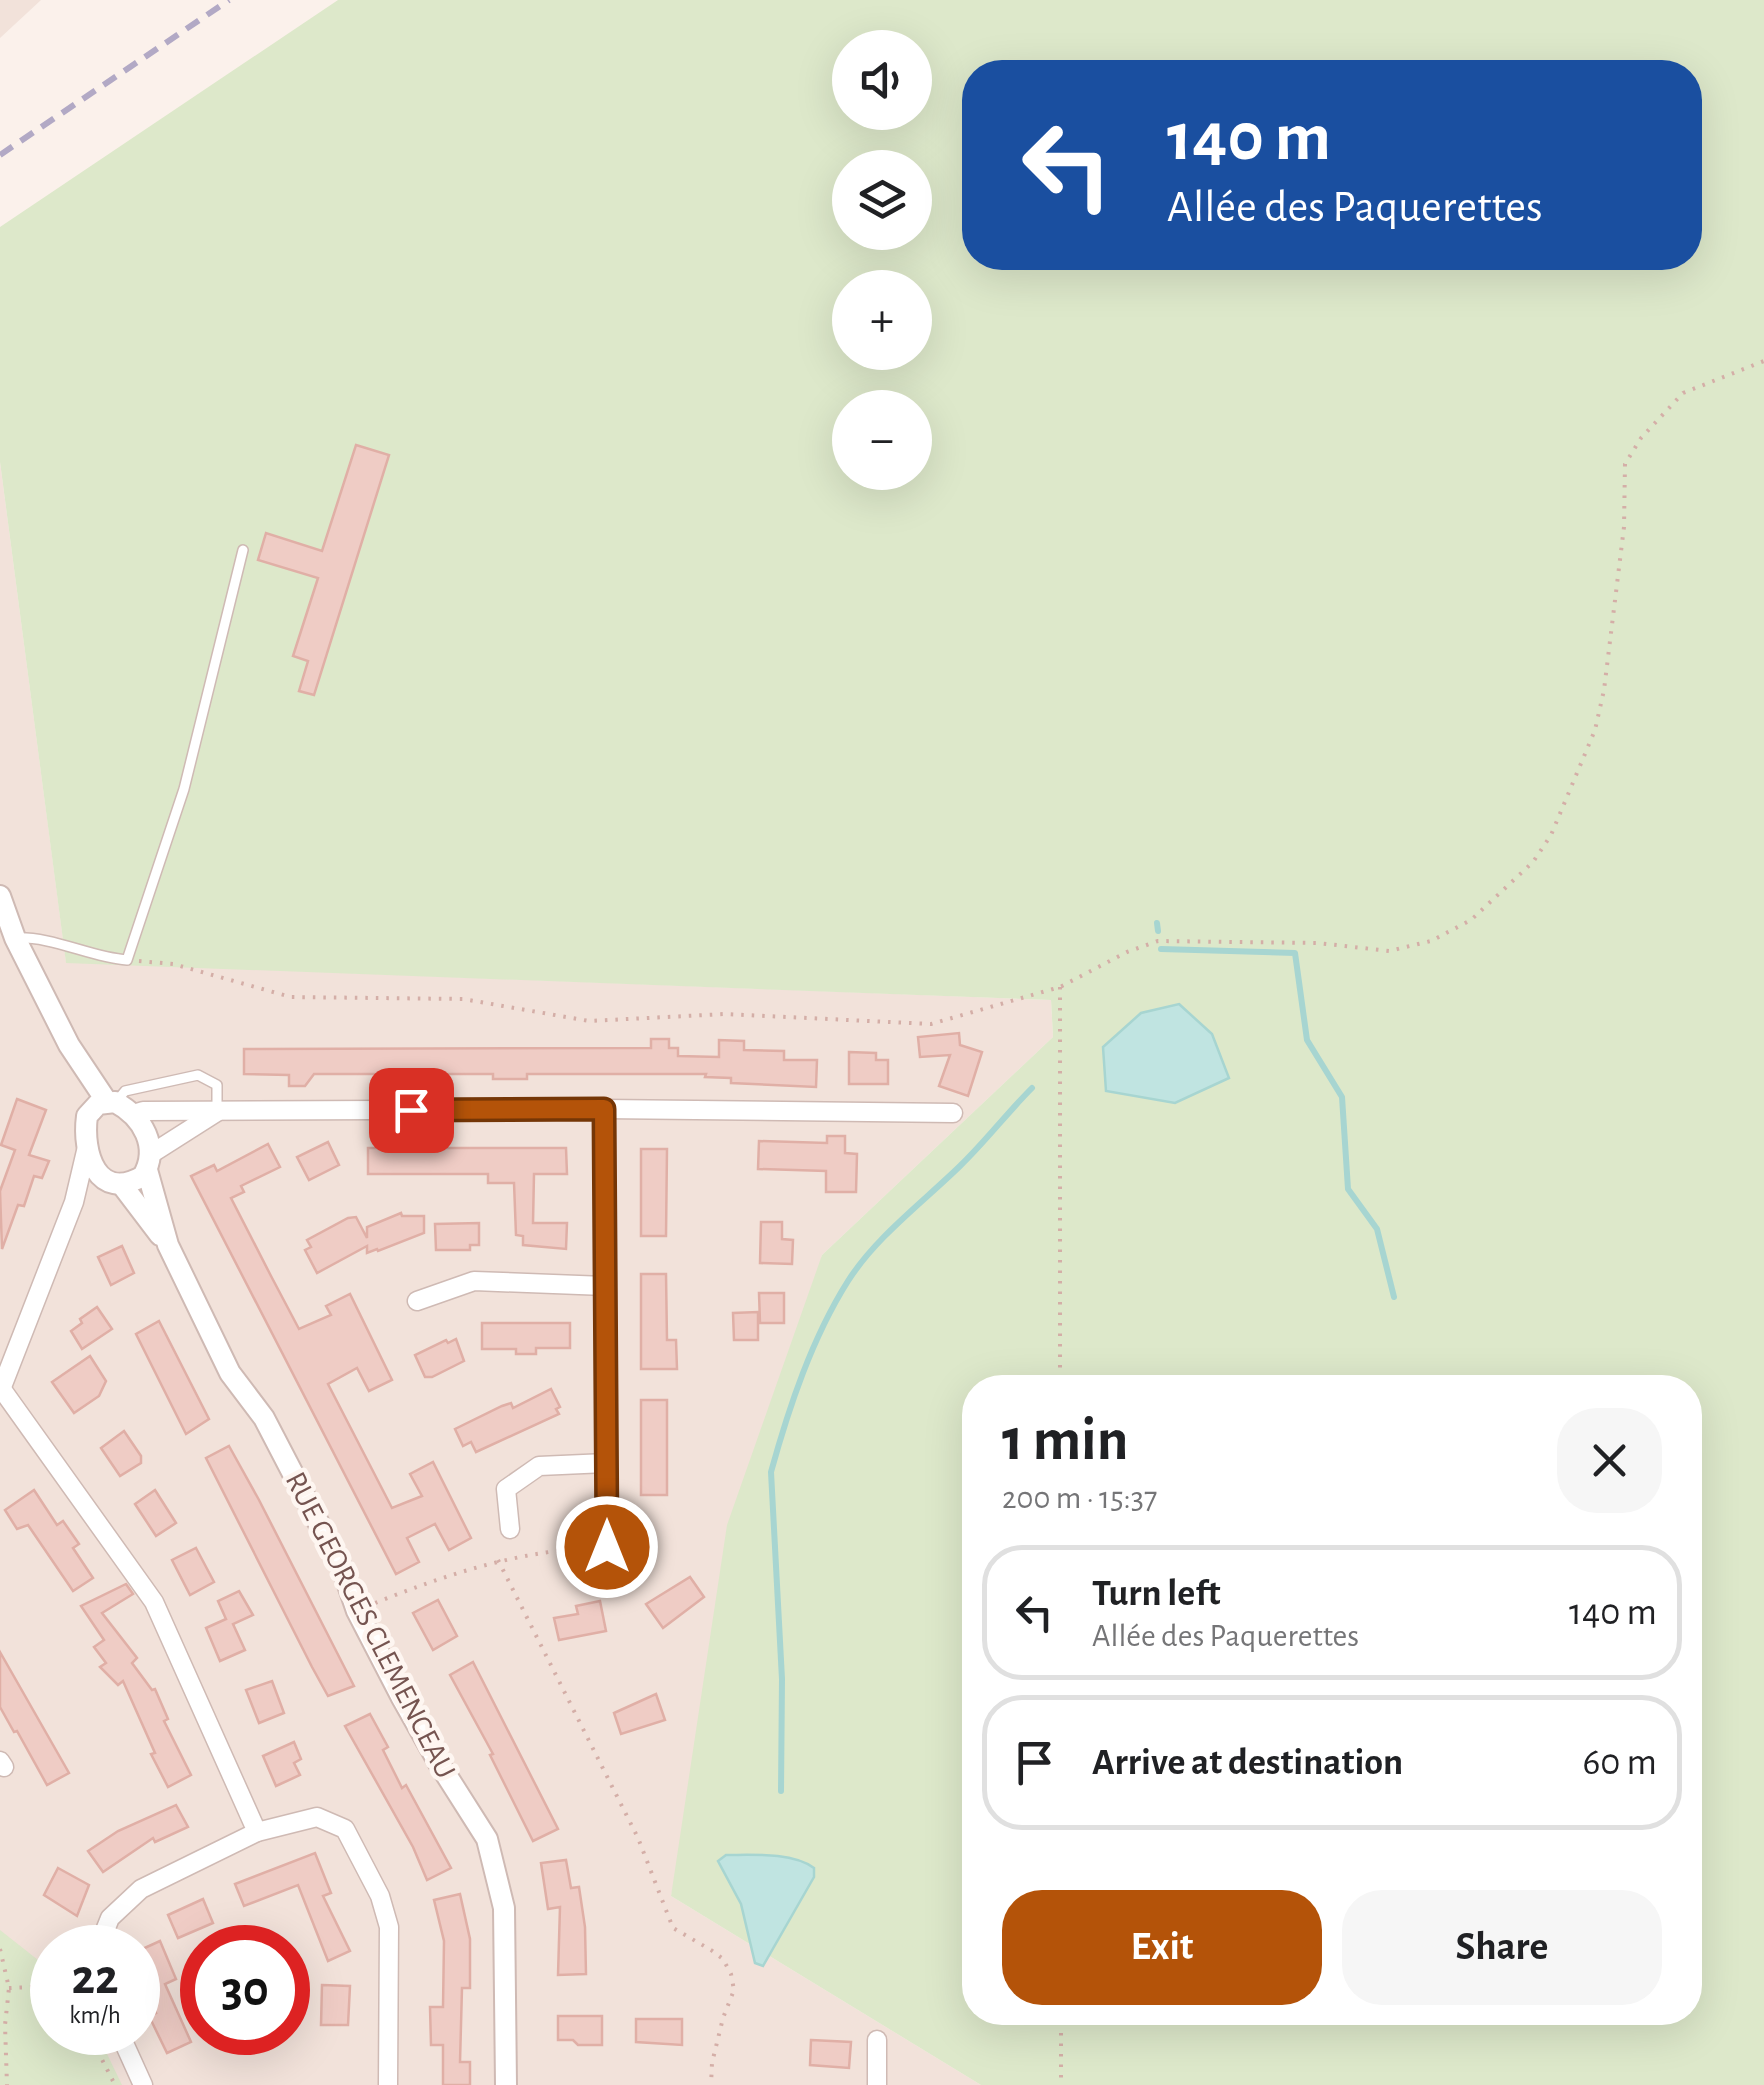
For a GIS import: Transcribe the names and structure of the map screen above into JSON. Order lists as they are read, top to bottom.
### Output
{
  "streets": {
    "street": ["RUE GEORGES CLEMENCEAU"]
  },
  "page": {
    "map_buttons": ["+", "−"],
    "turn": ["140 m", "Allée des Paquerettes"],
    "heading": ["1 min", "200 m · 15:37"],
    "list": [
      {
        "name": "Turn left",
        "note": "Allée des Paquerettes",
        "value": "140 m"
      },
      {
        "name": "Arrive at destination",
        "value": "60 m"
      }
    ],
    "buttons": ["Exit", "Share"],
    "speed": "22 km/h",
    "limit": "30"
  }
}
